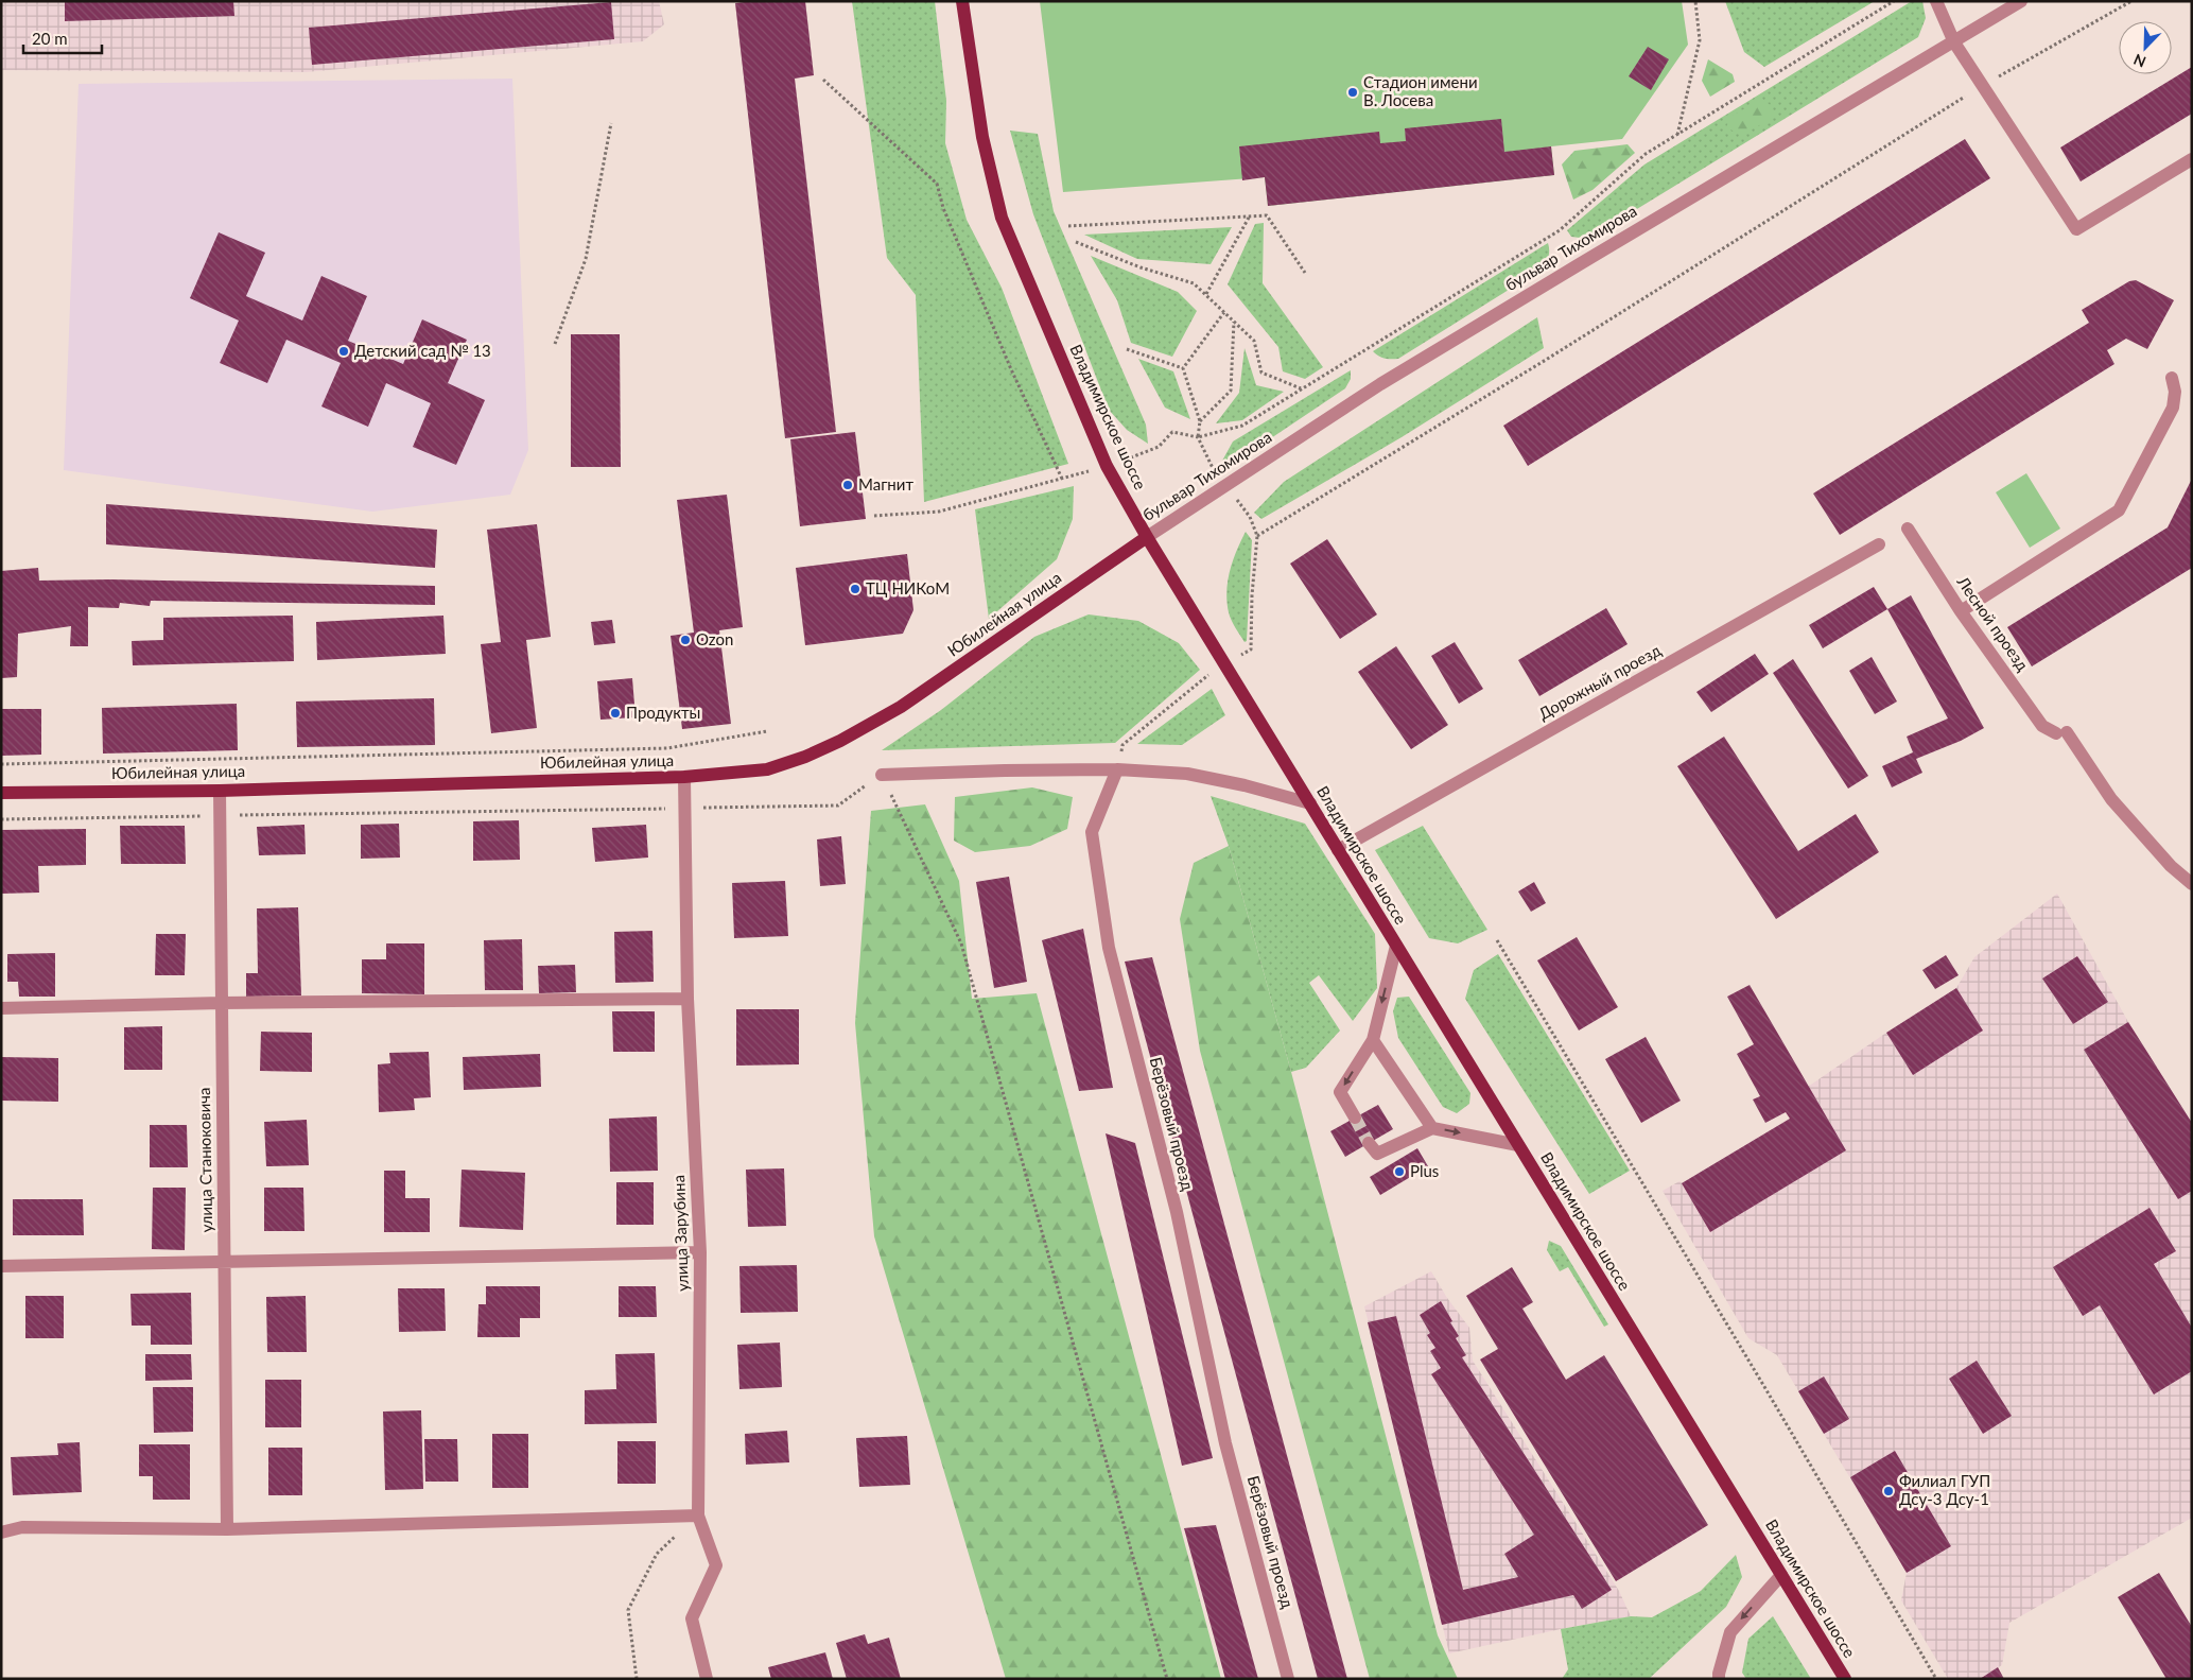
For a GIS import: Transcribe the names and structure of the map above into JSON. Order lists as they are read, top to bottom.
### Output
{
  "streets": {
    "main road": ["Владимирское шоссе", "Юбилейная улица"],
    "street": [
      "бульвар Тихомирова",
      "Лесной проезд",
      "Дорожный проезд",
      "Берёзовый проезд",
      "улица Станюковича",
      "улица Зарубина"
    ]
  },
  "crossings": [
    ["бульвар Тихомирова", "Владимирское шоссе"],
    ["бульвар Тихомирова", "Юбилейная улица"],
    ["Владимирское шоссе", "Юбилейная улица"],
    ["Владимирское шоссе", "Дорожный проезд"],
    ["Юбилейная улица", "улица Станюковича"],
    ["Юбилейная улица", "улица Зарубина"]
  ],
  "places": [
    "Стадион имени В. Лосева",
    "Детский сад № 13",
    "Магнит",
    "ТЦ НИКоМ",
    "Ozon",
    "Продукты",
    "Plus",
    "Филиал ГУП Дсу-3 Дсу-1"
  ],
  "scale_bar": "20 m",
  "north": "bottom left"
}
